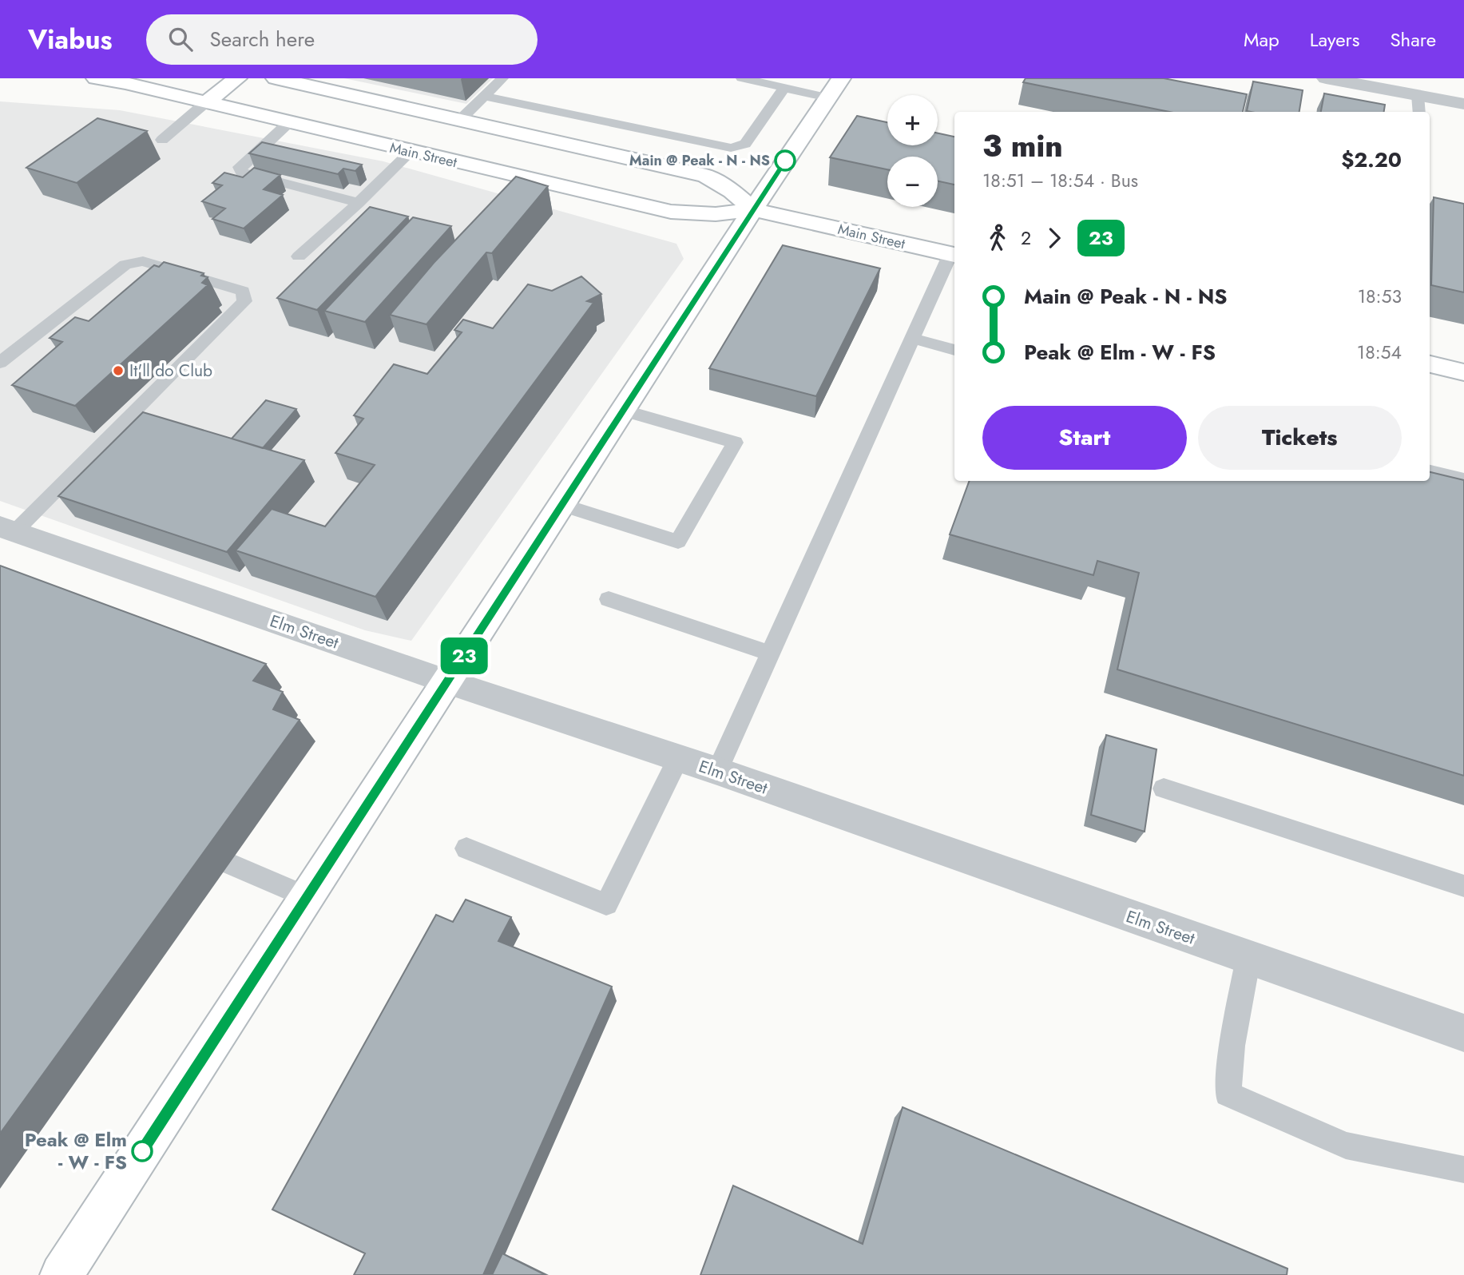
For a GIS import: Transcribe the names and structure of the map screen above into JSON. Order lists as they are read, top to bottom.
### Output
{
  "streets": {
    "main road": ["Main Street"],
    "street": ["Elm Street"]
  },
  "places": ["Main @ Peak - N - NS", "It'll do Club", "Peak @ Elm - W - FS"],
  "lines": ["bus line 23"],
  "page": {
    "header": "Viabus",
    "search": "Search here",
    "nav": ["Map", "Layers", "Share"],
    "on_map": "23",
    "map_buttons": ["+", "−"],
    "heading": ["3 min", "18:51 – 18:54 · Bus", "$2.20"],
    "legs": ["2", "23"],
    "list": [
      {
        "name": "Main @ Peak - N - NS",
        "value": "18:53"
      },
      {
        "name": "Peak @ Elm - W - FS",
        "value": "18:54"
      }
    ],
    "buttons": ["Start", "Tickets"]
  }
}
